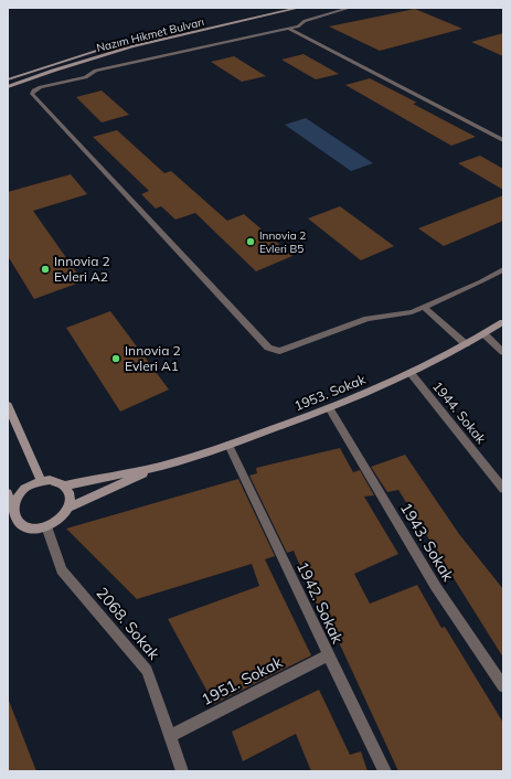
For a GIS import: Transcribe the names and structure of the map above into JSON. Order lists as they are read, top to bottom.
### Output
{
  "streets": {
    "main road": ["Nazım Hikmet Bulvarı", "1953. Sokak"],
    "street": [
      "1944. Sokak",
      "1943. Sokak",
      "1942. Sokak",
      "2068. Sokak",
      "1951. Sokak"
    ]
  },
  "crossings": [
    ["1953. Sokak", "1944. Sokak"],
    ["1953. Sokak", "1943. Sokak"],
    ["1953. Sokak", "1942. Sokak"],
    ["1942. Sokak", "1951. Sokak"],
    ["2068. Sokak", "1951. Sokak"]
  ],
  "places": ["Innovia 2 Evleri B5", "Innovia 2 Evleri A2", "Innovia 2 Evleri A1"]
}
